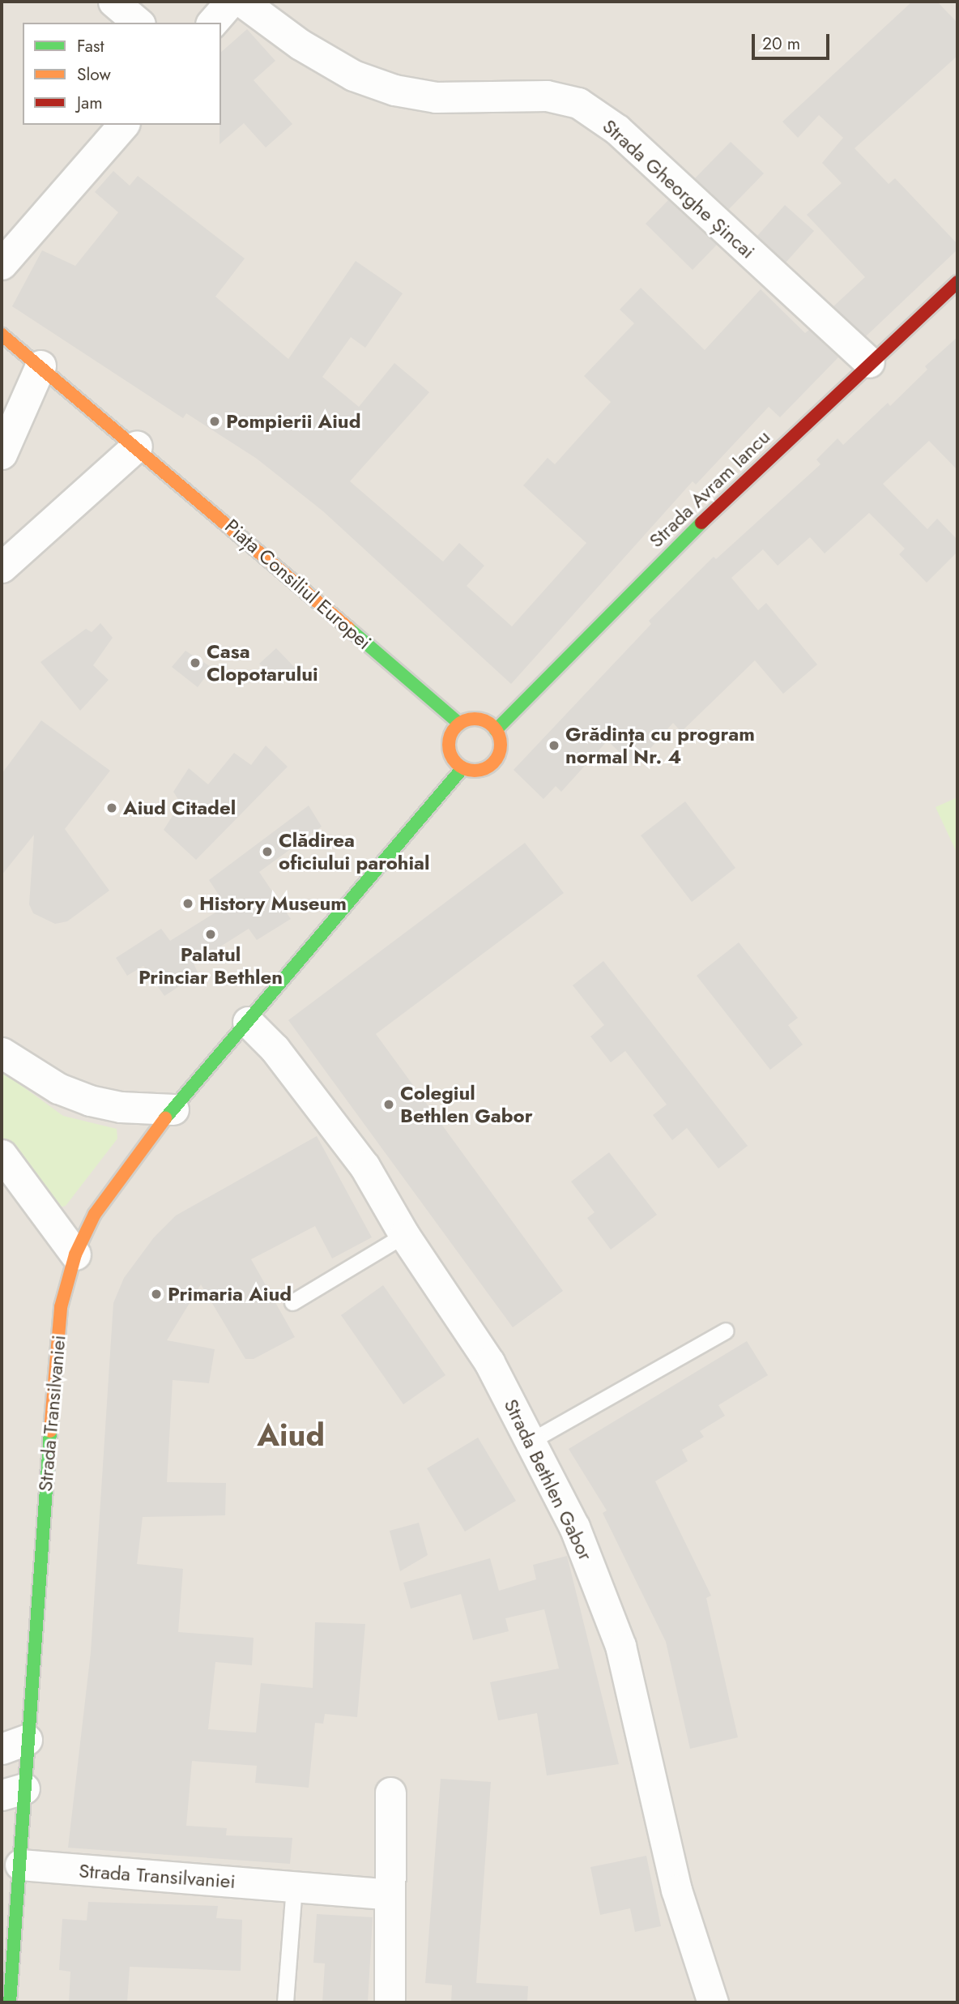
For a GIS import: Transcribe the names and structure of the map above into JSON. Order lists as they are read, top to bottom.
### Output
{
  "streets": {
    "main road": ["Strada Avram Iancu", "Piața Consiliul Europei", "Strada Transilvaniei"],
    "street": ["Strada Gheorghe Șincai", "Strada Bethlen Gabor"]
  },
  "crossings": [
    ["Strada Gheorghe Șincai", "Strada Avram Iancu"],
    ["Strada Avram Iancu", "Piața Consiliul Europei"],
    ["Strada Transilvaniei", "Strada Bethlen Gabor"]
  ],
  "districts": ["Aiud"],
  "places": [
    "Pompierii Aiud",
    "Casa Clopotarului",
    "Grădința cu program normal Nr. 4",
    "Aiud Citadel",
    "Clădirea oficiului parohial",
    "History Museum",
    "Palatul Princiar Bethlen",
    "Colegiul Bethlen Gabor",
    "Primaria Aiud"
  ],
  "legend": ["Fast", "Slow", "Jam"],
  "scale_bar": "20 m"
}
